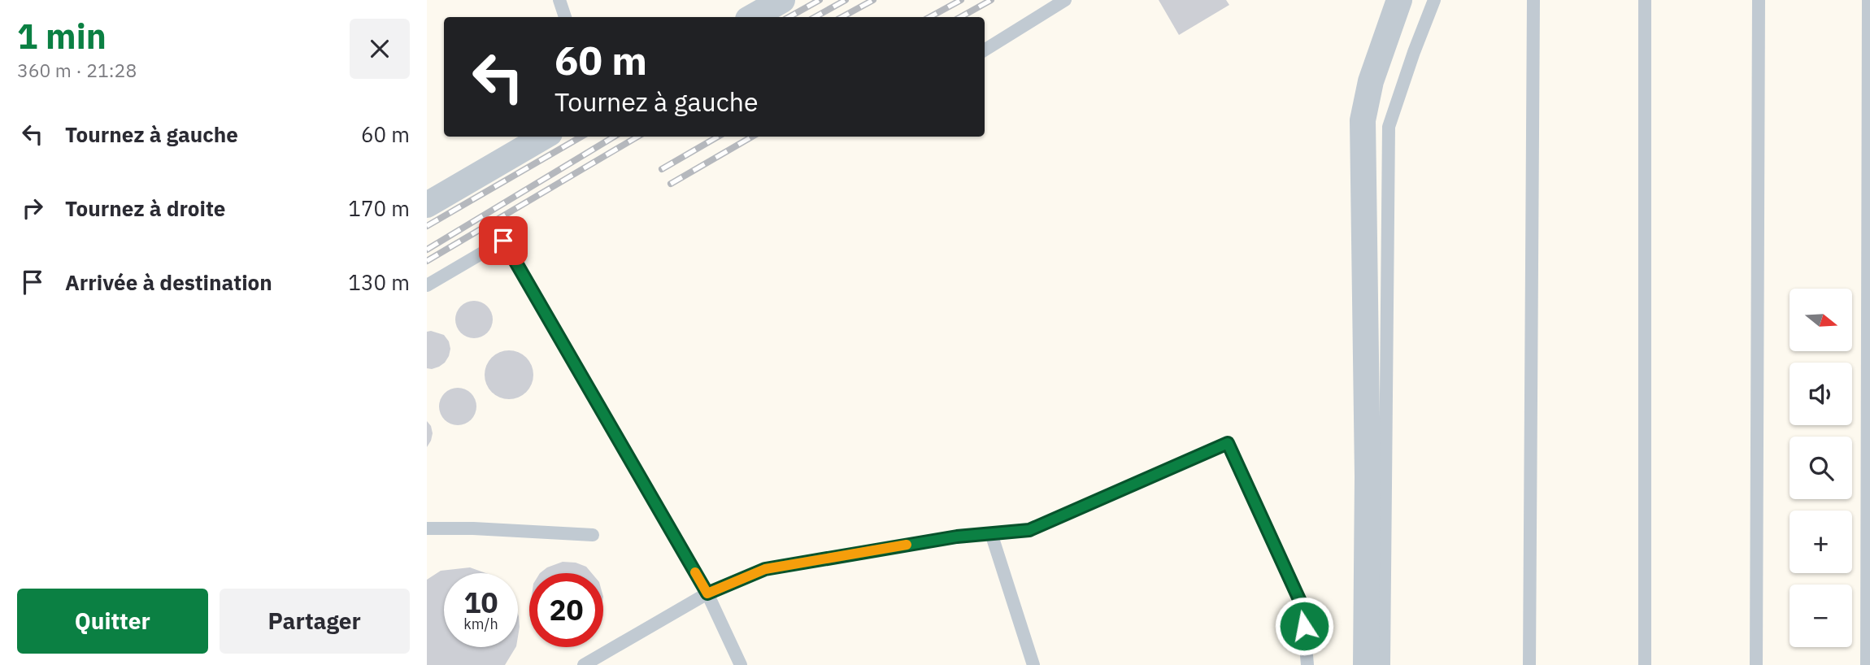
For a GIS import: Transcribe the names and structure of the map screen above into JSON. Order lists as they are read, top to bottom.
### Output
{
  "north": "right",
  "page": {
    "heading": ["1 min", "360 m · 21:28"],
    "turn": ["60 m", "Tournez à gauche"],
    "list": [
      {
        "name": "Tournez à gauche",
        "value": "60 m"
      },
      {
        "name": "Tournez à droite",
        "value": "170 m"
      },
      {
        "name": "Arrivée à destination",
        "value": "130 m"
      }
    ],
    "map_buttons": ["+", "−"],
    "speed": "10 km/h",
    "limit": "20",
    "buttons": ["Quitter", "Partager"]
  }
}
